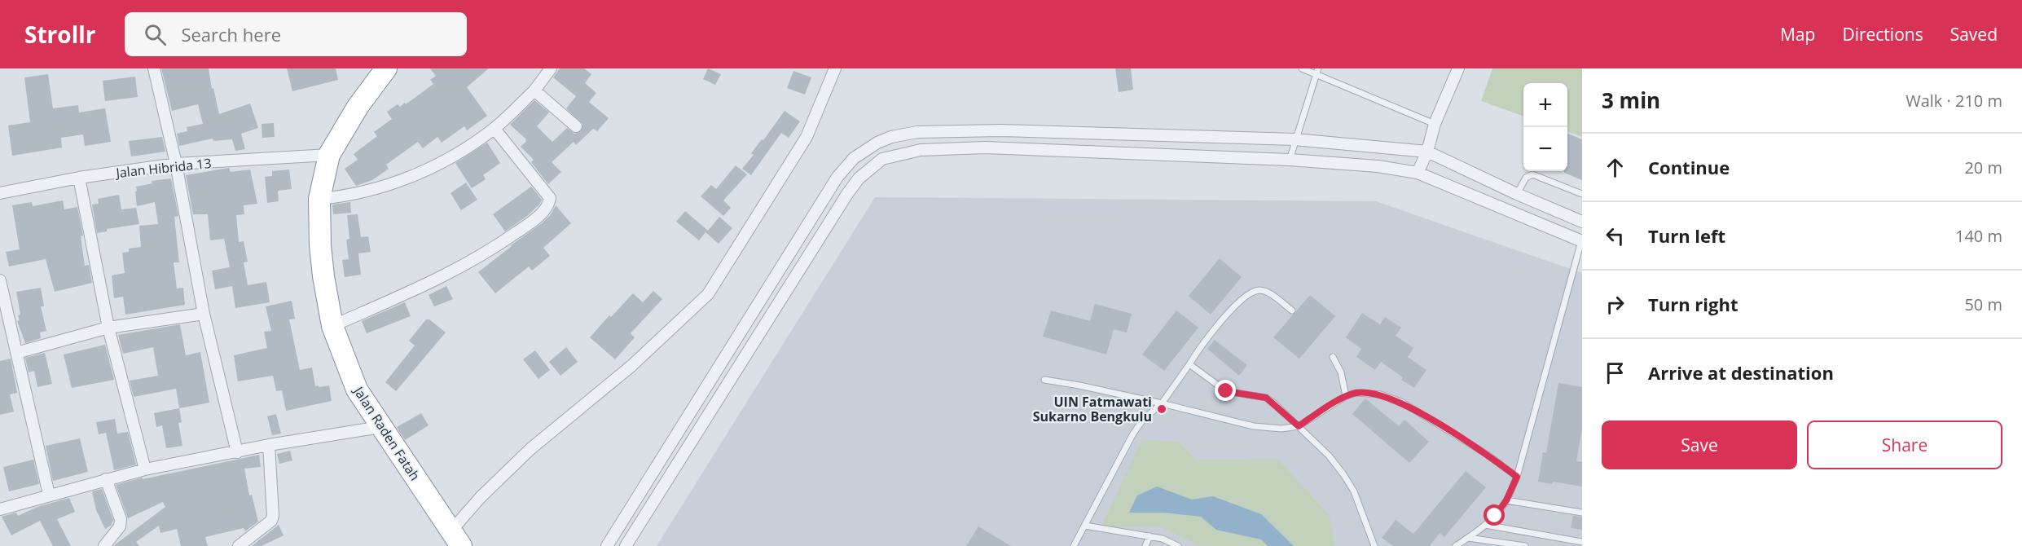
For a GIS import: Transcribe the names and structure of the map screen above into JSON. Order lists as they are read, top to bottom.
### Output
{
  "streets": {
    "highway": ["Jalan Raden Fatah"],
    "street": ["Jalan Hibrida 13"]
  },
  "crossings": [
    ["Jalan Hibrida 13", "Jalan Raden Fatah"]
  ],
  "places": ["UIN Fatmawati Sukarno Bengkulu"],
  "page": {
    "header": "Strollr",
    "search": "Search here",
    "nav": ["Map", "Directions", "Saved"],
    "heading": ["3 min", "Walk · 210 m"],
    "map_buttons": ["+", "−"],
    "list": [
      ["Continue", "20 m"],
      ["Turn left", "140 m"],
      ["Turn right", "50 m"],
      "Arrive at destination"
    ],
    "buttons": ["Save", "Share"]
  }
}
